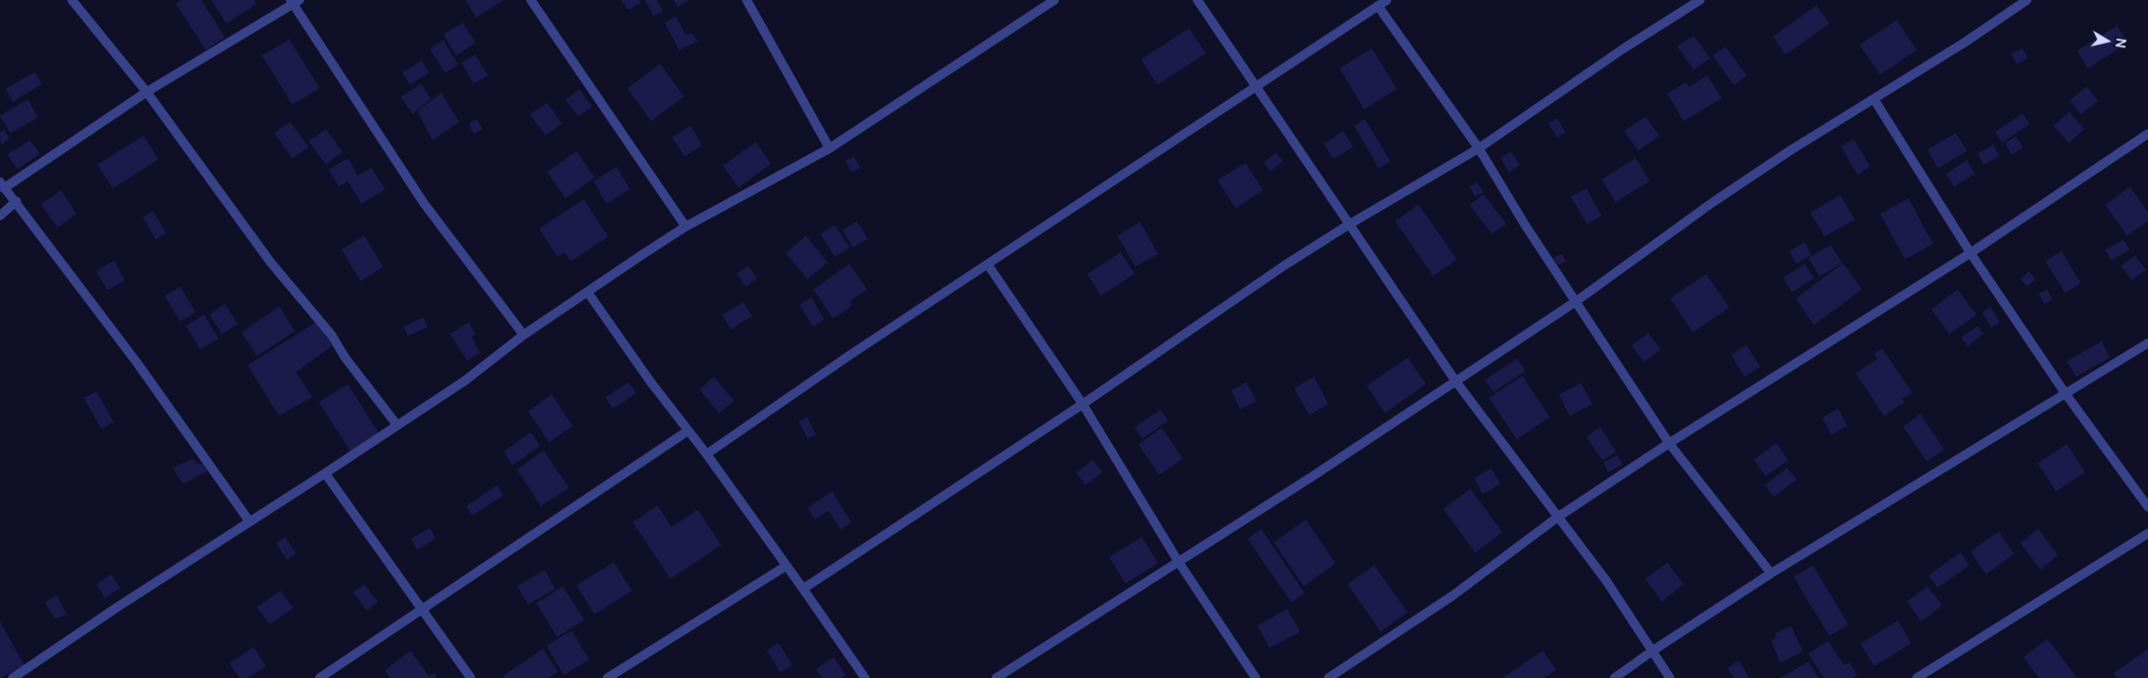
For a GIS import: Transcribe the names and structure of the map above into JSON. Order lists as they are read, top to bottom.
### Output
{
  "north": "right"
}
